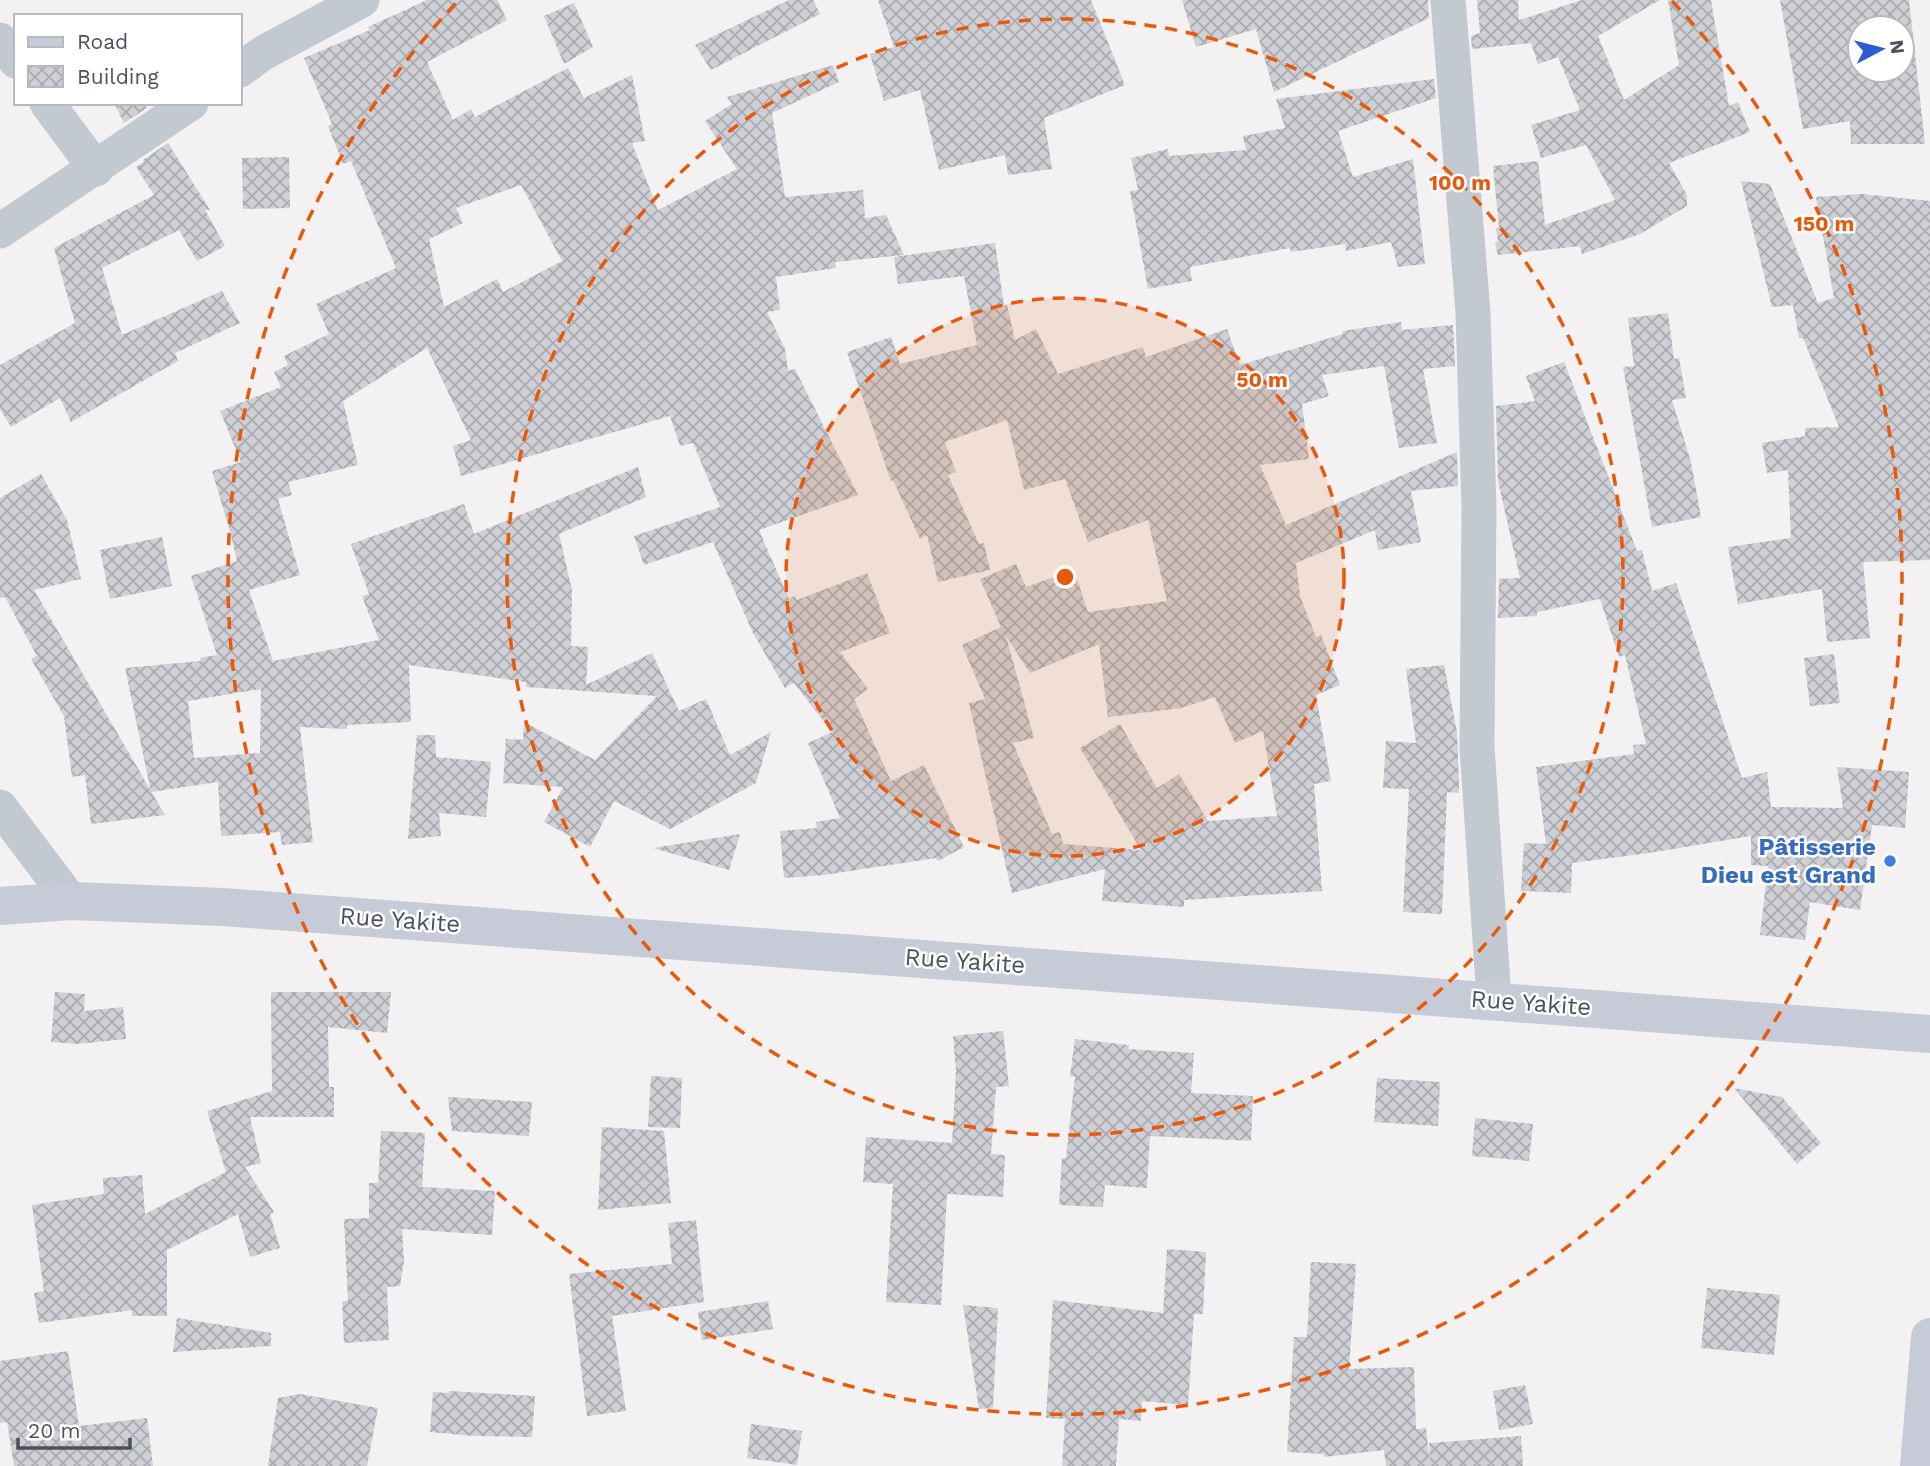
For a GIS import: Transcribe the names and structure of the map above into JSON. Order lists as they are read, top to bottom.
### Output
{
  "streets": {
    "main road": ["Rue Yakite"]
  },
  "places": ["Pâtisserie Dieu est Grand"],
  "legend": ["Road", "Building"],
  "scale_bar": "20 m",
  "north": "right",
  "rings": ["100 m", "150 m", "50 m"]
}
